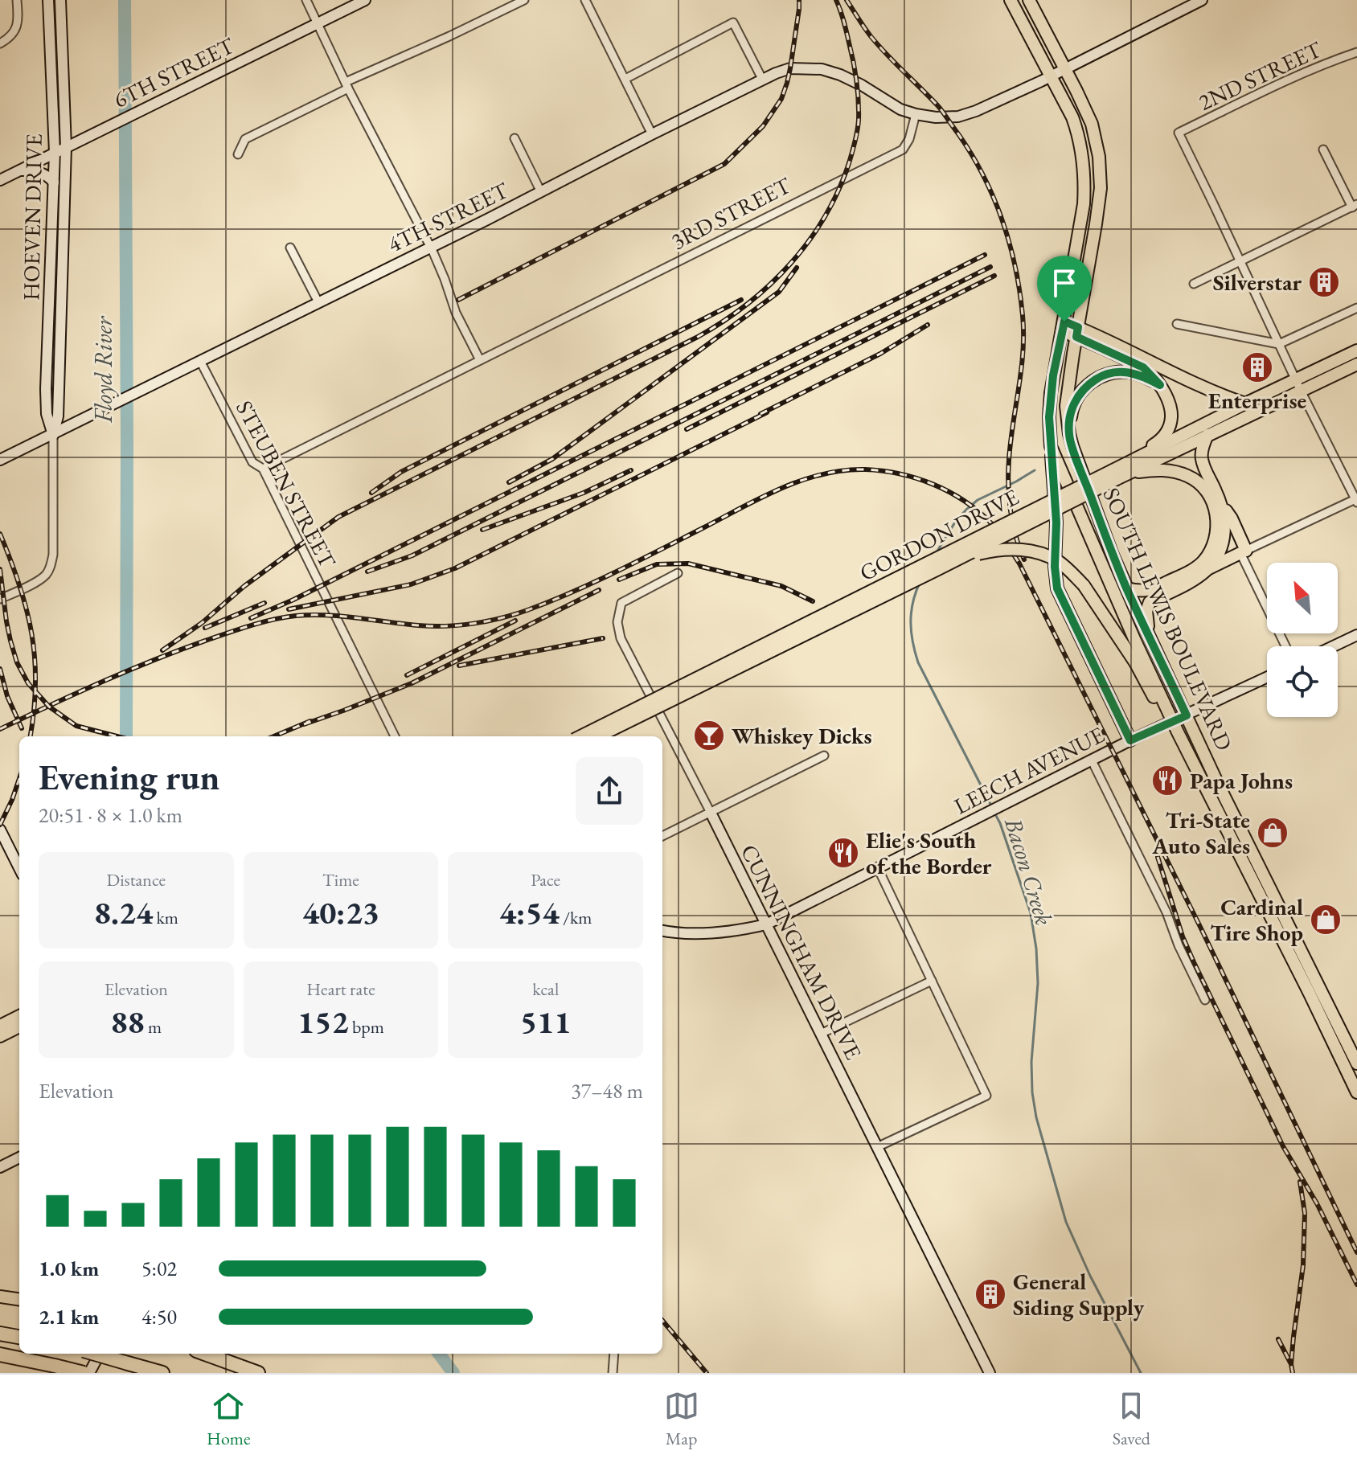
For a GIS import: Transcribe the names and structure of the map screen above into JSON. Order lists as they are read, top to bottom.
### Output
{
  "streets": {
    "main road": [
      "6TH STREET",
      "HOEVEN DRIVE",
      "4TH STREET",
      "GORDON DRIVE",
      "SOUTH LEWIS BOULEVARD",
      "LEECH AVENUE",
      "CUNNINGHAM DRIVE"
    ],
    "street": ["2ND STREET", "3RD STREET", "STEUBEN STREET"]
  },
  "crossings": [
    ["6TH STREET", "HOEVEN DRIVE"],
    ["3RD STREET", "4TH STREET"],
    ["3RD STREET", "STEUBEN STREET"],
    ["HOEVEN DRIVE", "4TH STREET"],
    ["4TH STREET", "STEUBEN STREET"],
    ["SOUTH LEWIS BOULEVARD", "LEECH AVENUE"],
    ["LEECH AVENUE", "CUNNINGHAM DRIVE"]
  ],
  "water": ["Floyd River", "Bacon Creek"],
  "places": {
    "building": ["Silverstar", "Enterprise", "General Siding Supply"],
    "bar": ["Whiskey Dicks"],
    "restaurant": ["Papa Johns", "Elie's South of the Border"],
    "shop": ["Tri-State Auto Sales", "Cardinal Tire Shop"]
  },
  "north": "top left",
  "page": {
    "heading": ["Evening run", "20:51 · 8 × 1.0 km"],
    "stats": [
      ["Distance", "8.24 km"],
      ["Time", "40:23"],
      ["Pace", "4:54 /km"],
      ["Elevation", "88 m"],
      ["Heart rate", "152 bpm"],
      ["kcal", "511"]
    ],
    "chart": ["Elevation", "37–48 m"],
    "list": [
      {
        "name": "1.0 km",
        "note": "5:02"
      },
      {
        "name": "2.1 km",
        "note": "4:50"
      }
    ],
    "tabs": ["Home", "Map", "Saved"]
  }
}
